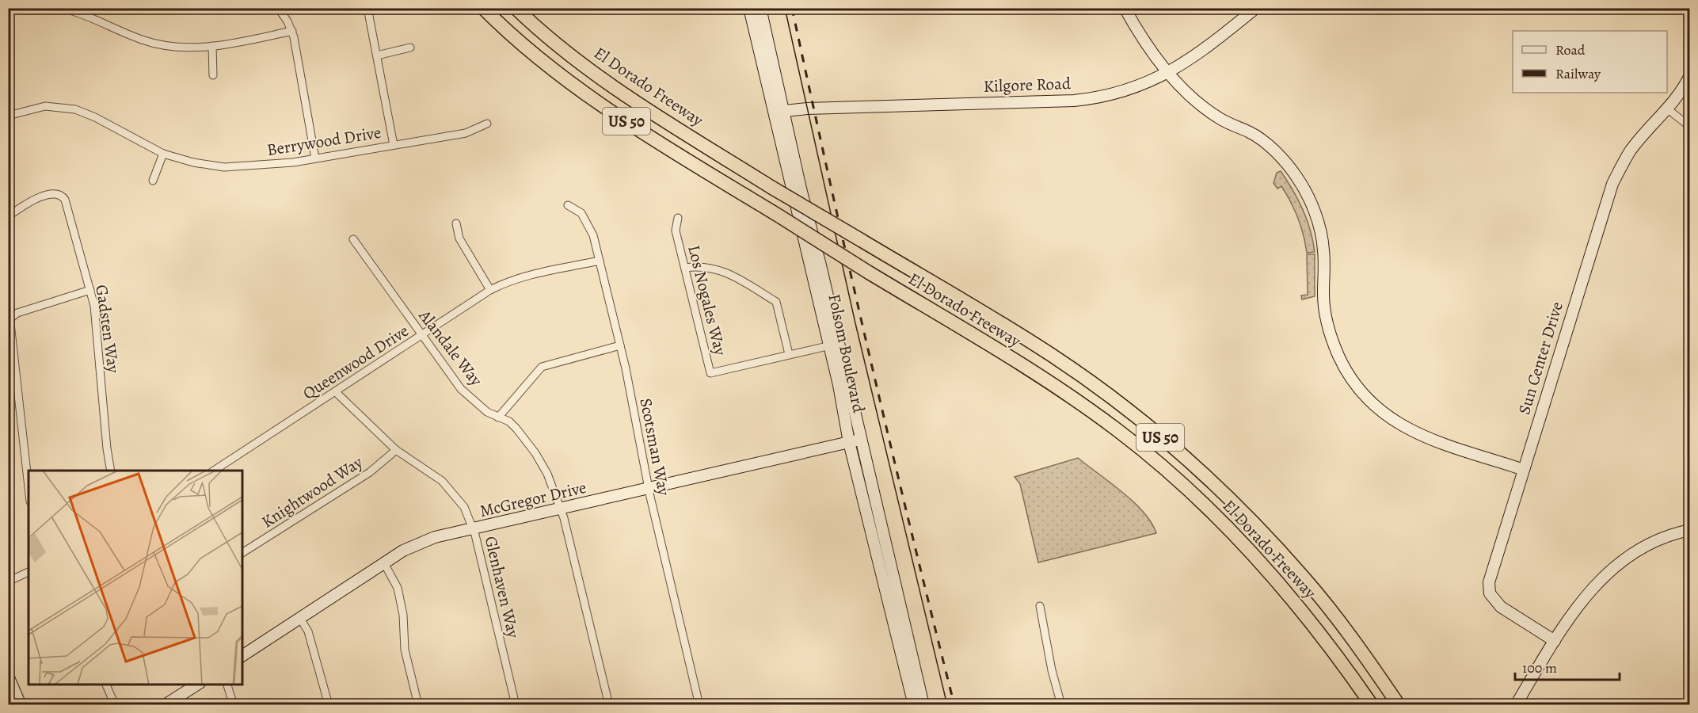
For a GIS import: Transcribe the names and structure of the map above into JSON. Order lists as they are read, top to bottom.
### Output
{
  "streets": {
    "highway": ["El Dorado Freeway", "US 50"],
    "street": [
      "Kilgore Road",
      "Berrywood Drive",
      "Los Nogales Way",
      "Gadsten Way",
      "Alandale Way",
      "Folsom Boulevard",
      "Sun Center Drive",
      "Queenwood Drive",
      "Scotsman Way",
      "Knightwood Way",
      "McGregor Drive",
      "Glenhaven Way"
    ]
  },
  "crossings": [
    ["Kilgore Road", "Folsom Boulevard"],
    ["Los Nogales Way", "Folsom Boulevard"],
    ["Alandale Way", "Queenwood Drive"],
    ["Alandale Way", "McGregor Drive"],
    ["Folsom Boulevard", "McGregor Drive"],
    ["Queenwood Drive", "Scotsman Way"],
    ["Queenwood Drive", "Glenhaven Way"],
    ["Scotsman Way", "McGregor Drive"],
    ["Knightwood Way", "Glenhaven Way"],
    ["McGregor Drive", "Glenhaven Way"]
  ],
  "legend": ["Road", "Railway"],
  "scale_bar": "100 m"
}
